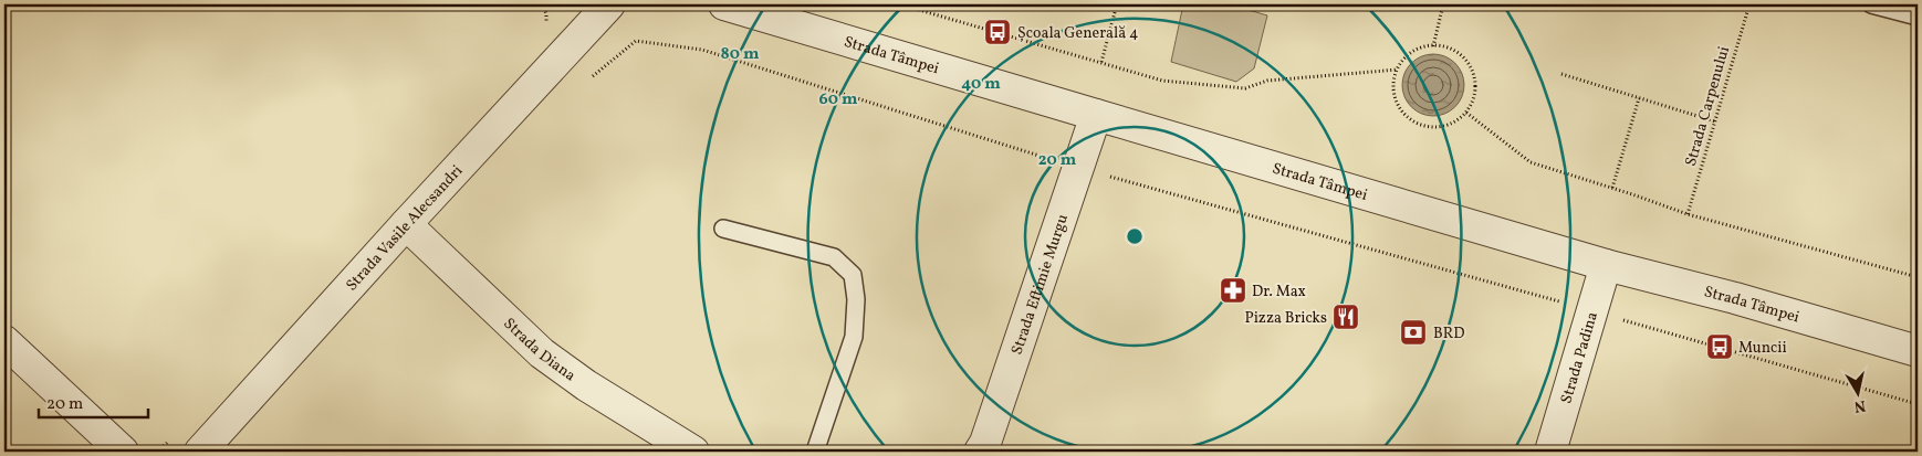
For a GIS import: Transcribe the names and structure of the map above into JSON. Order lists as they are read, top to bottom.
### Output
{
  "streets": {
    "street": [
      "Strada Tâmpei",
      "Strada Vasile Alecsandri",
      "Strada Eftimie Murgu",
      "Strada Diana",
      "Strada Padina"
    ],
    "path": ["Strada Carpenului"]
  },
  "crossings": [
    ["Strada Tâmpei", "Strada Eftimie Murgu"],
    ["Strada Tâmpei", "Strada Padina"],
    ["Strada Vasile Alecsandri", "Strada Diana"]
  ],
  "places": {
    "bus stop": ["Școala Generală 4", "Muncii"],
    "pharmacy": ["Dr. Max"],
    "restaurant": ["Pizza Bricks"],
    "bank": ["BRD"]
  },
  "scale_bar": "20 m",
  "north": "bottom",
  "rings": [
    "80 m",
    "40 m",
    "60 m",
    "20 m"
  ]
}
